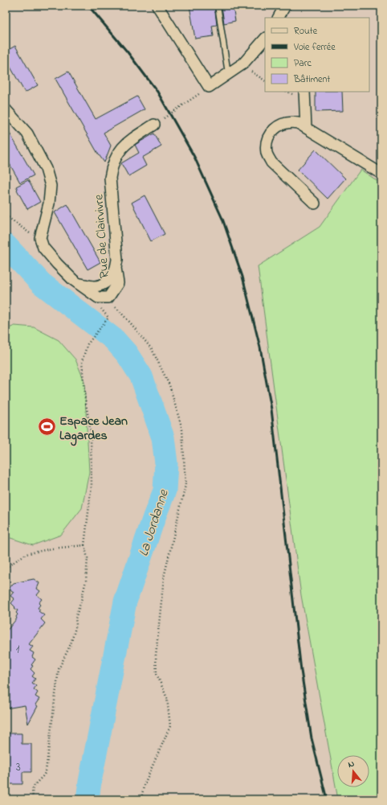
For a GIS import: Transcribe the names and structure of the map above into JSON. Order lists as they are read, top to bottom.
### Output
{
  "streets": {
    "street": ["Rue de Clairvivre"]
  },
  "water": ["La Jordanne"],
  "places": {
    "sports": ["Espace Jean Lagardes"]
  },
  "house_numbers": ["1", "3"],
  "legend": [
    "Route",
    "Voie ferrée",
    "Parc",
    "Bâtiment"
  ],
  "north": "top"
}
